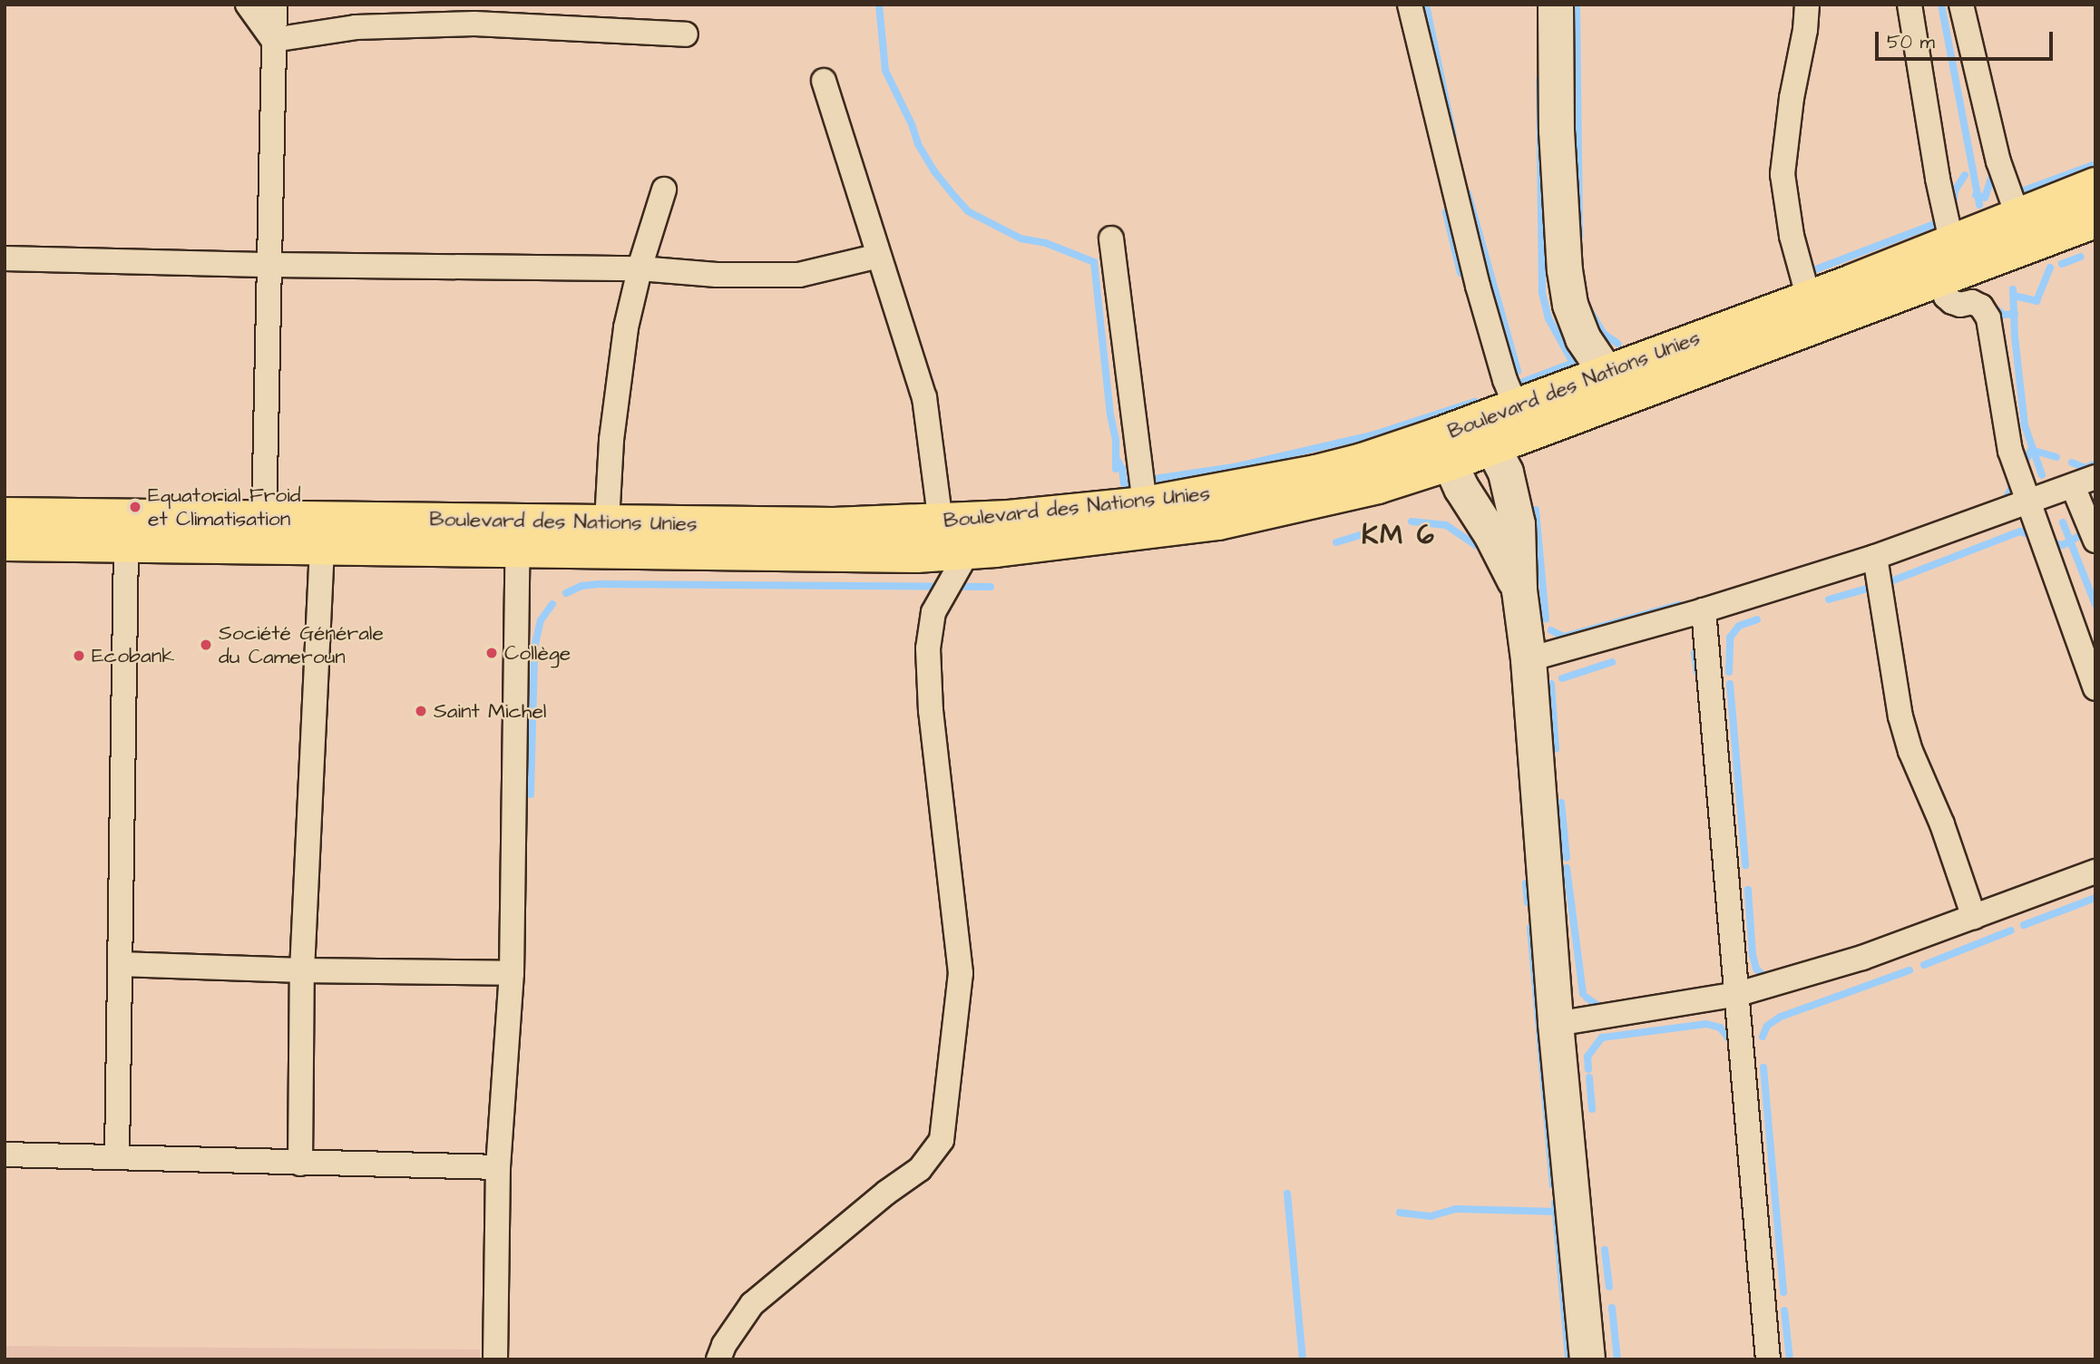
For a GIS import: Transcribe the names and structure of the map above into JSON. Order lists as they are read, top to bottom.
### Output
{
  "streets": {
    "main road": ["Boulevard des Nations Unies"]
  },
  "districts": ["KM 6"],
  "places": [
    "Equatorial Froid et Climatisation",
    "Société Générale du Cameroun",
    "Collège",
    "Ecobank",
    "Saint Michel"
  ],
  "scale_bar": "50 m"
}
